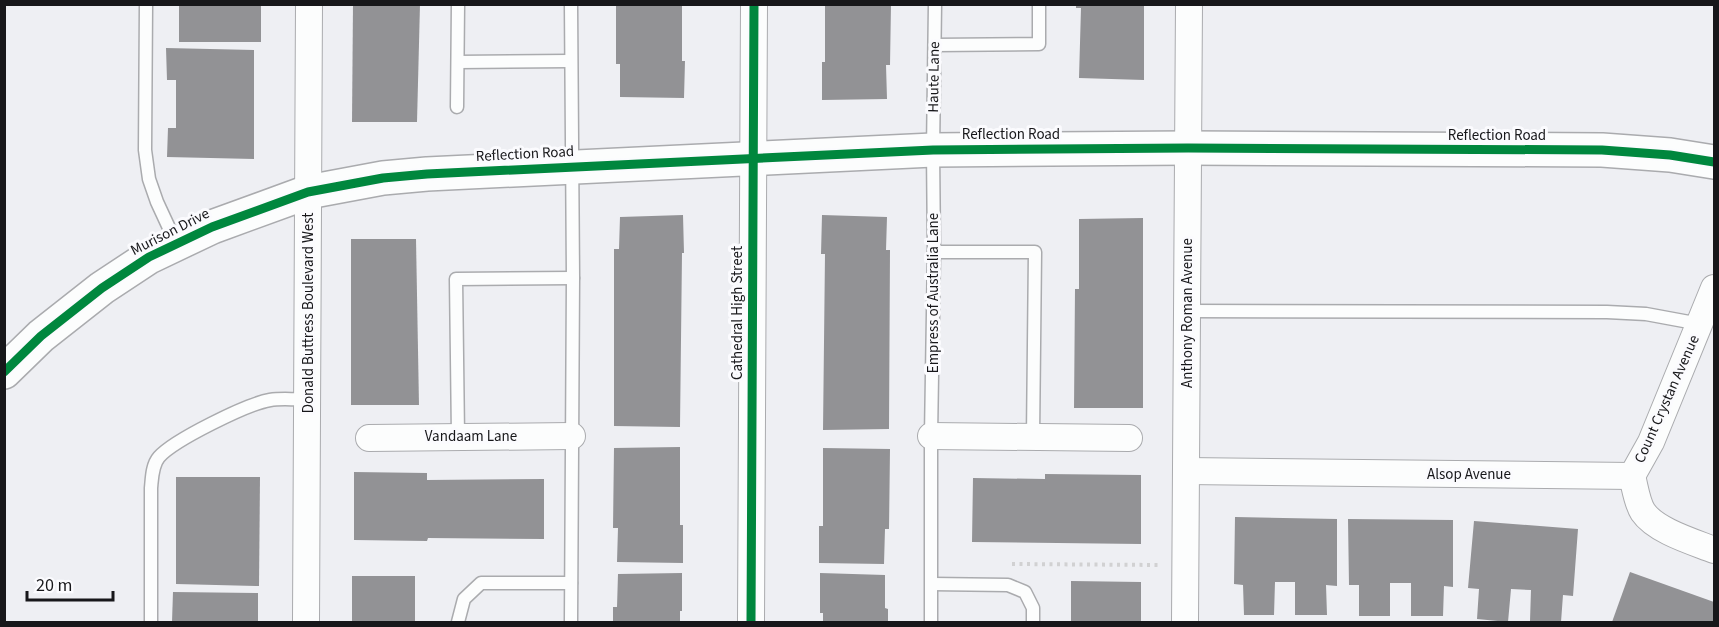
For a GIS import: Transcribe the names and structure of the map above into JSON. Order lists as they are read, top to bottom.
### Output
{
  "streets": {
    "street": [
      "Reflection Road",
      "Murison Drive",
      "Donald Buttress Boulevard West",
      "Cathedral High Street",
      "Anthony Roman Avenue",
      "Count Crystan Avenue",
      "Vandaam Lane",
      "Alsop Avenue"
    ],
    "lane": ["Haute Lane", "Empress of Australia Lane"]
  },
  "crossings": [
    ["Haute Lane", "Reflection Road"],
    ["Haute Lane", "Empress of Australia Lane"],
    ["Reflection Road", "Murison Drive"],
    ["Reflection Road", "Empress of Australia Lane"],
    ["Reflection Road", "Donald Buttress Boulevard West"],
    ["Reflection Road", "Cathedral High Street"],
    ["Reflection Road", "Anthony Roman Avenue"],
    ["Murison Drive", "Donald Buttress Boulevard West"],
    ["Anthony Roman Avenue", "Alsop Avenue"],
    ["Count Crystan Avenue", "Alsop Avenue"]
  ],
  "scale_bar": "20 m"
}
